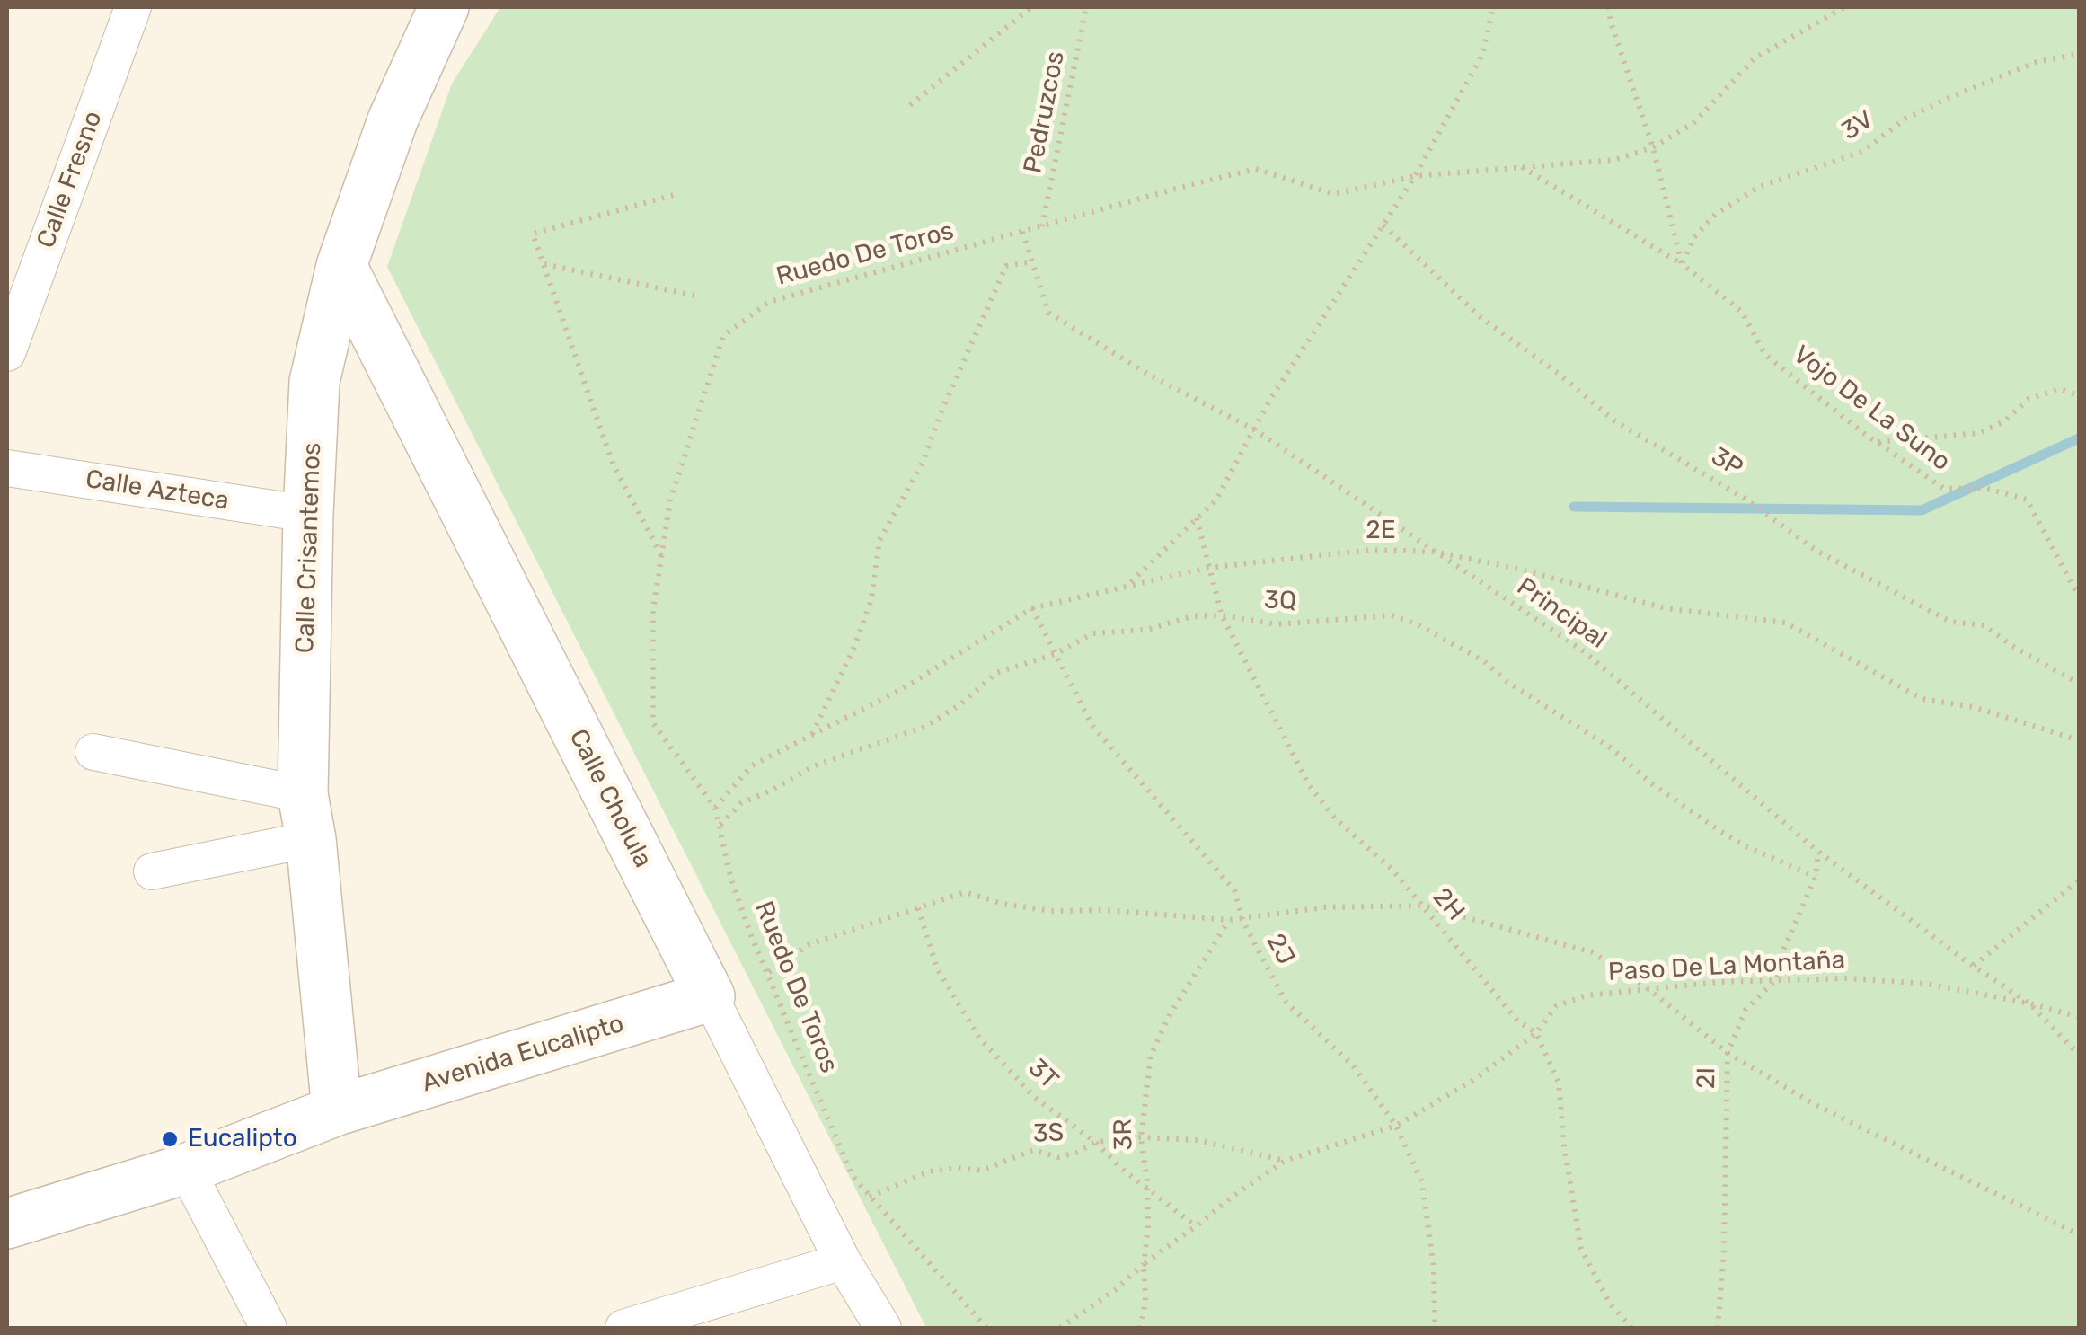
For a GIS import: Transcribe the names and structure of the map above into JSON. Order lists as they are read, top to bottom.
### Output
{
  "streets": {
    "street": [
      "Calle Fresno",
      "Calle Azteca",
      "Calle Crisantemos",
      "Calle Cholula",
      "Avenida Eucalipto"
    ],
    "path": [
      "Pedruzcos",
      "3V",
      "Ruedo De Toros",
      "Vojo De La Suno",
      "3P",
      "2E",
      "3Q",
      "Principal",
      "2H",
      "2J",
      "Paso De La Montaña",
      "3T",
      "2I",
      "3S",
      "3R"
    ]
  },
  "crossings": [
    ["Pedruzcos", "Ruedo De Toros"],
    ["3V", "Vojo De La Suno"],
    ["Ruedo De Toros", "Vojo De La Suno"],
    ["Ruedo De Toros", "2E"],
    ["Ruedo De Toros", "3Q"],
    ["Ruedo De Toros", "Principal"],
    ["Ruedo De Toros", "3S"],
    ["Calle Azteca", "Calle Crisantemos"],
    ["2E", "Principal"],
    ["2E", "2H"],
    ["2E", "2J"],
    ["Calle Crisantemos", "Calle Cholula"],
    ["Calle Crisantemos", "Avenida Eucalipto"],
    ["3Q", "2H"],
    ["3Q", "2J"],
    ["3Q", "2I"],
    ["Principal", "Paso De La Montaña"],
    ["Principal", "2I"],
    ["Calle Cholula", "Avenida Eucalipto"],
    ["2H", "Paso De La Montaña"],
    ["2J", "Paso De La Montaña"],
    ["Paso De La Montaña", "3T"],
    ["Paso De La Montaña", "2I"],
    ["Paso De La Montaña", "3S"],
    ["Paso De La Montaña", "3R"],
    ["3T", "3S"],
    ["3T", "3R"],
    ["3S", "3R"]
  ],
  "places": ["Eucalipto"]
}
